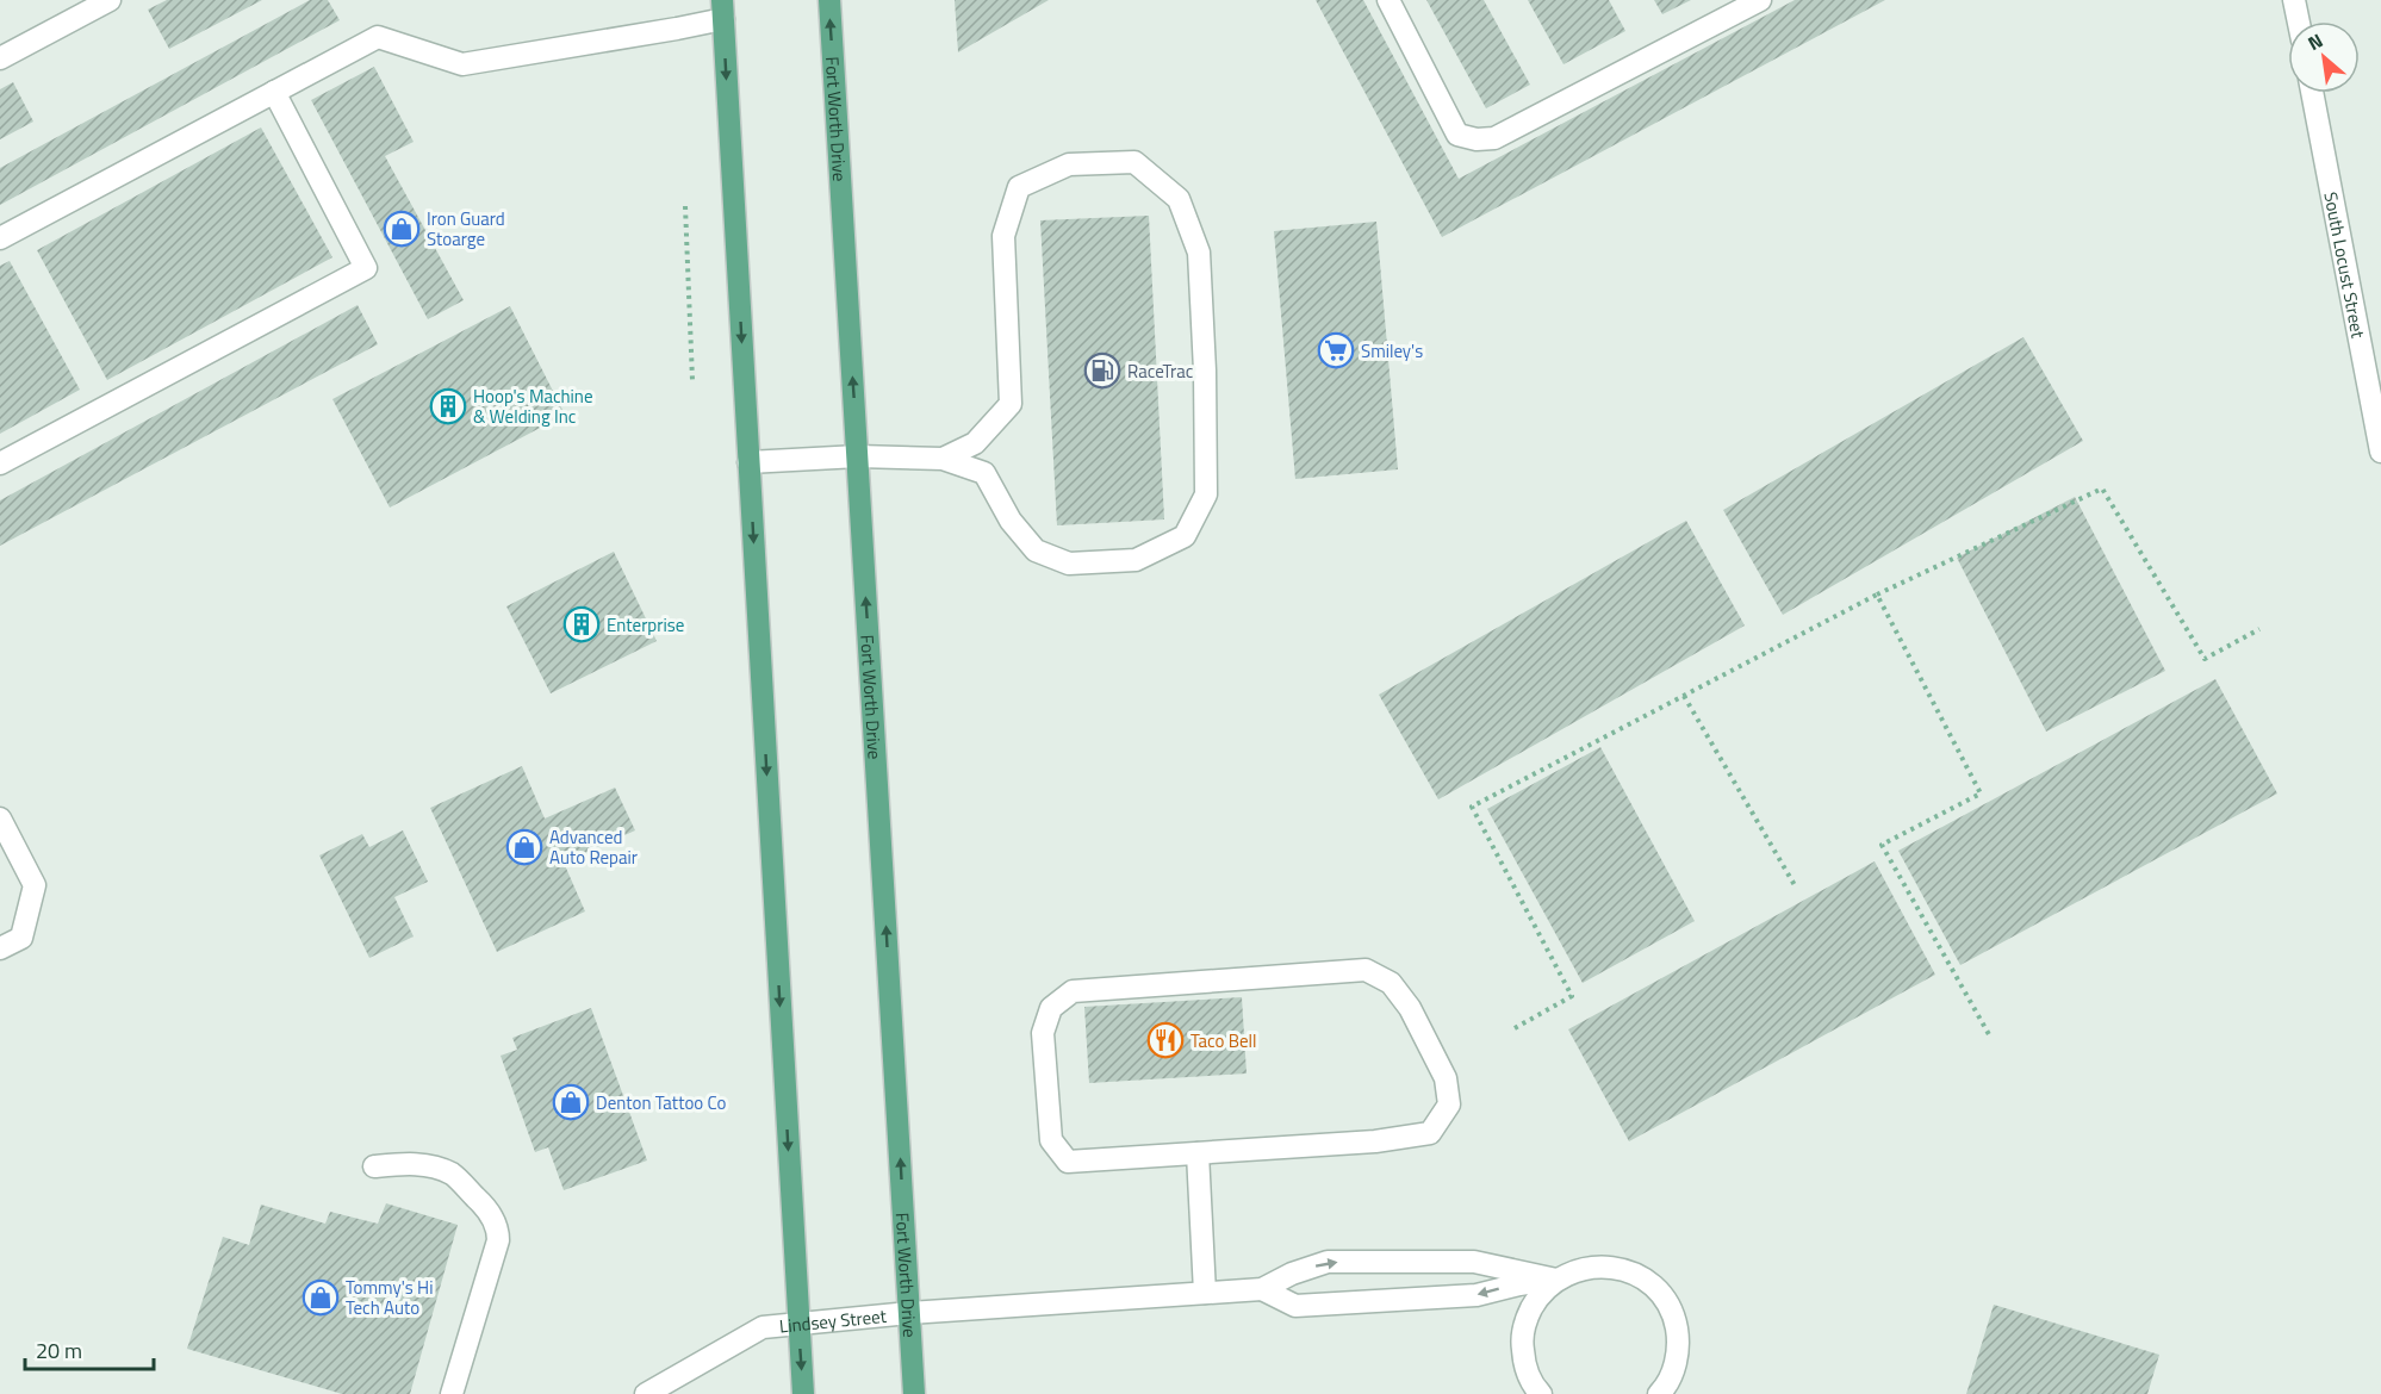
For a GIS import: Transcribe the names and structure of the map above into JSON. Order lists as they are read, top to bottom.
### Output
{
  "streets": {
    "main road": ["Fort Worth Drive"],
    "street": ["South Locust Street", "Lindsey Street"]
  },
  "crossings": [
    ["Fort Worth Drive", "Lindsey Street"]
  ],
  "places": {
    "shop": [
      "Iron Guard Stoarge",
      "Advanced Auto Repair",
      "Denton Tattoo Co",
      "Tommy's Hi Tech Auto"
    ],
    "supermarket": ["Smiley's"],
    "fuel station": ["RaceTrac"],
    "building": ["Hoop's Machine & Welding Inc", "Enterprise"],
    "restaurant": ["Taco Bell"]
  },
  "scale_bar": "20 m",
  "north": "top left"
}
